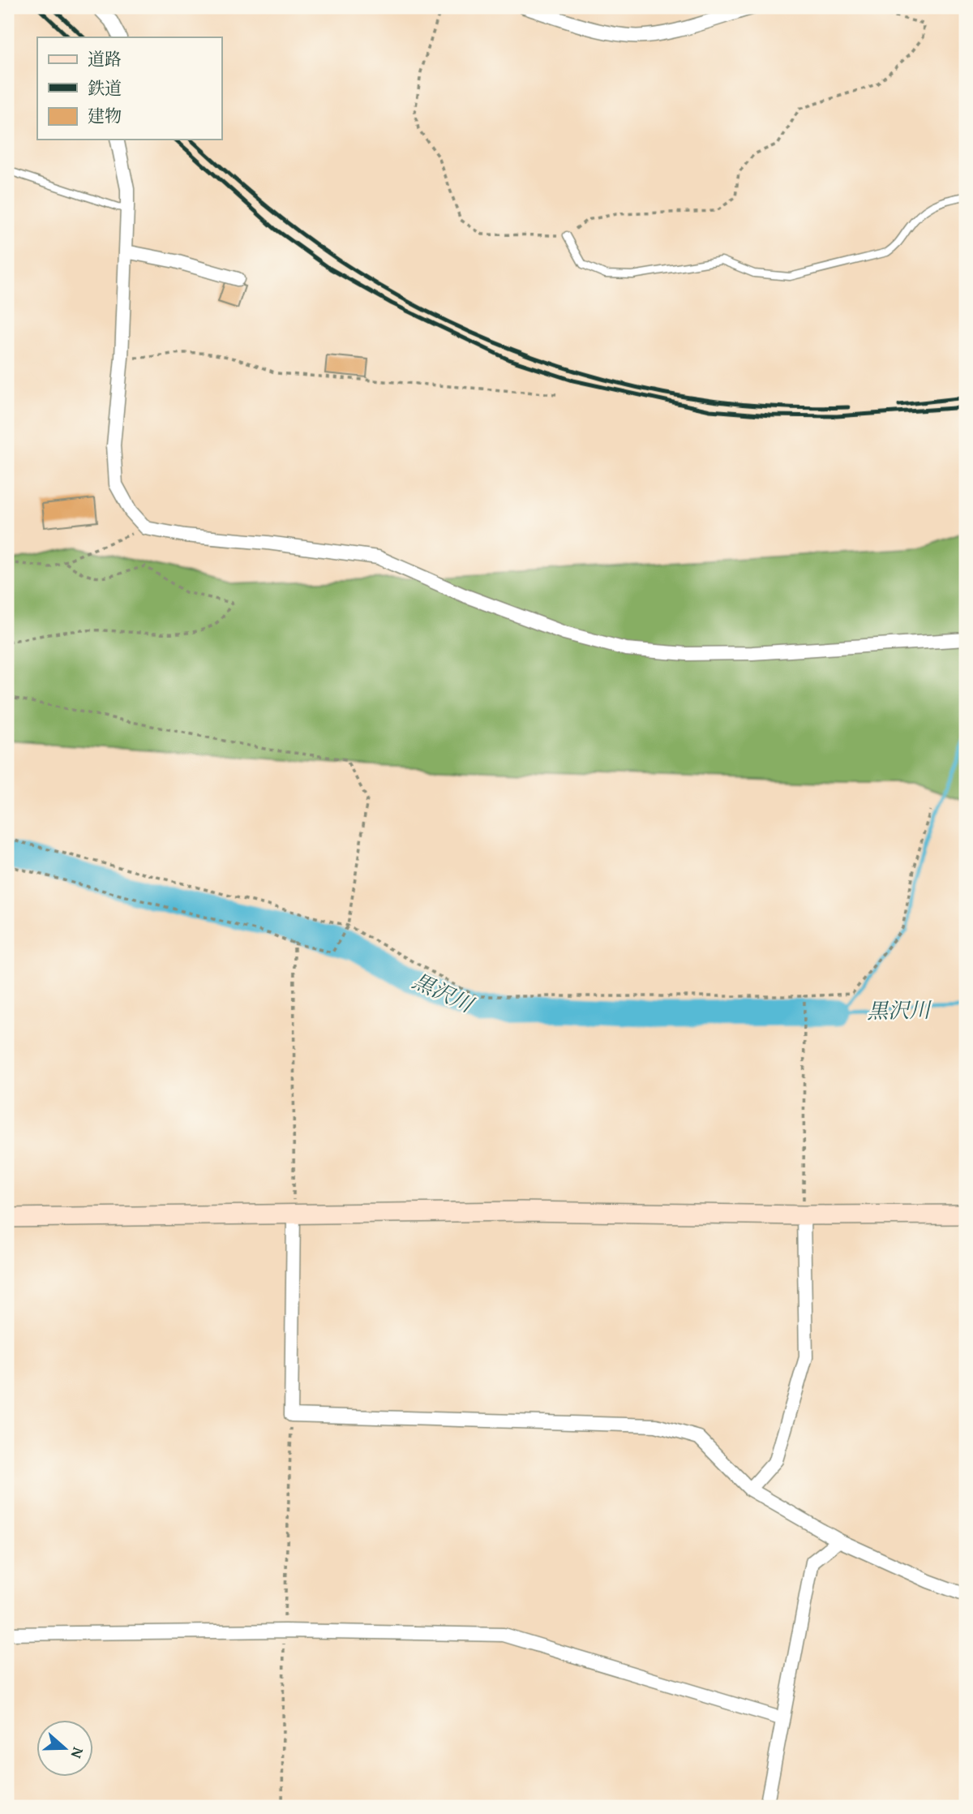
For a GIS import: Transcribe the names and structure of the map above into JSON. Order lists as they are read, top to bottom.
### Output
{
  "water": ["黒沢川"],
  "legend": ["道路", "鉄道", "建物"],
  "north": "right"
}
